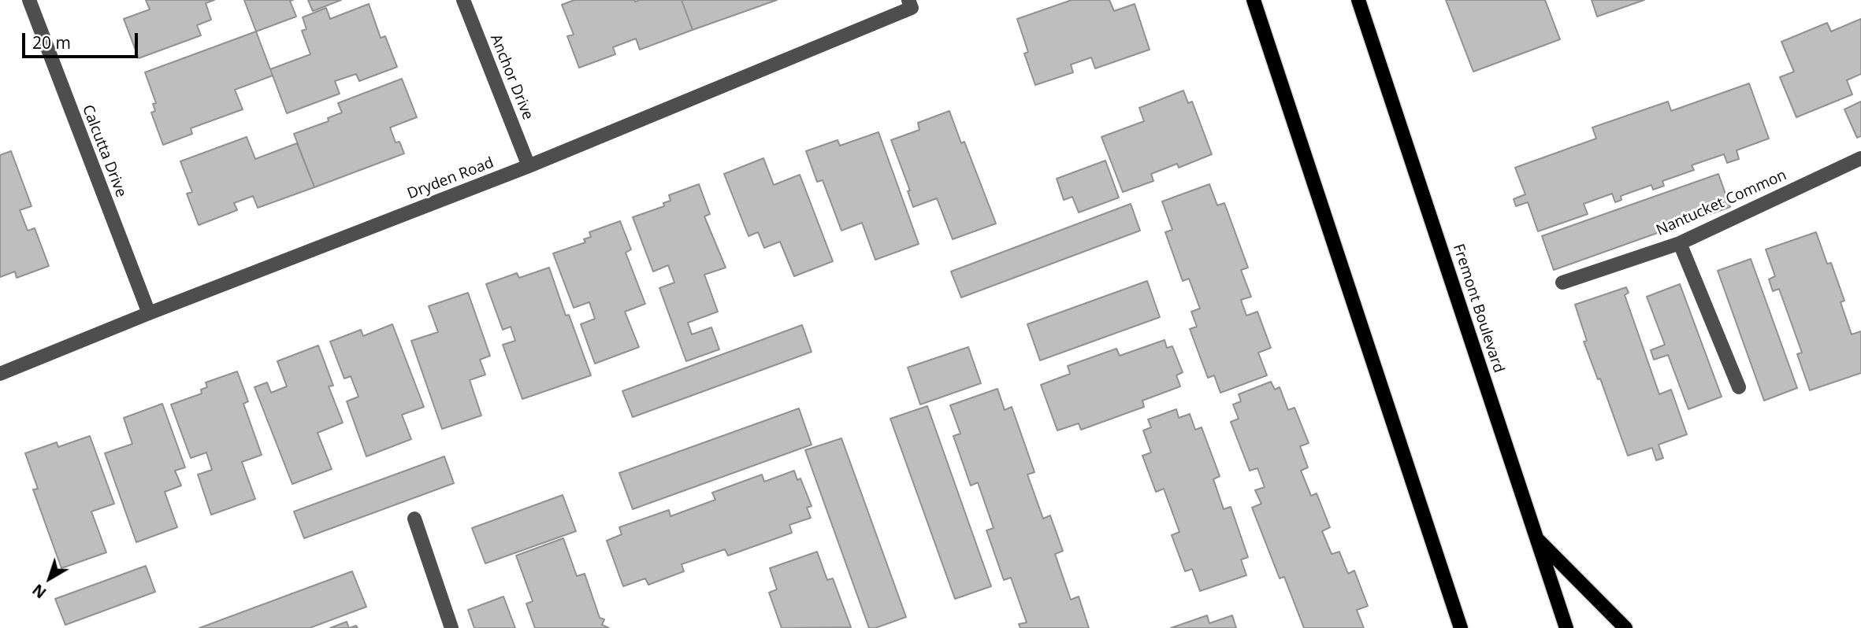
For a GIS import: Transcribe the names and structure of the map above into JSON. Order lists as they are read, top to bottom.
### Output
{
  "streets": {
    "main road": ["Fremont Boulevard"],
    "street": [
      "Anchor Drive",
      "Calcutta Drive",
      "Dryden Road",
      "Nantucket Common"
    ]
  },
  "crossings": [
    ["Anchor Drive", "Dryden Road"],
    ["Calcutta Drive", "Dryden Road"]
  ],
  "scale_bar": "20 m",
  "north": "bottom left"
}
